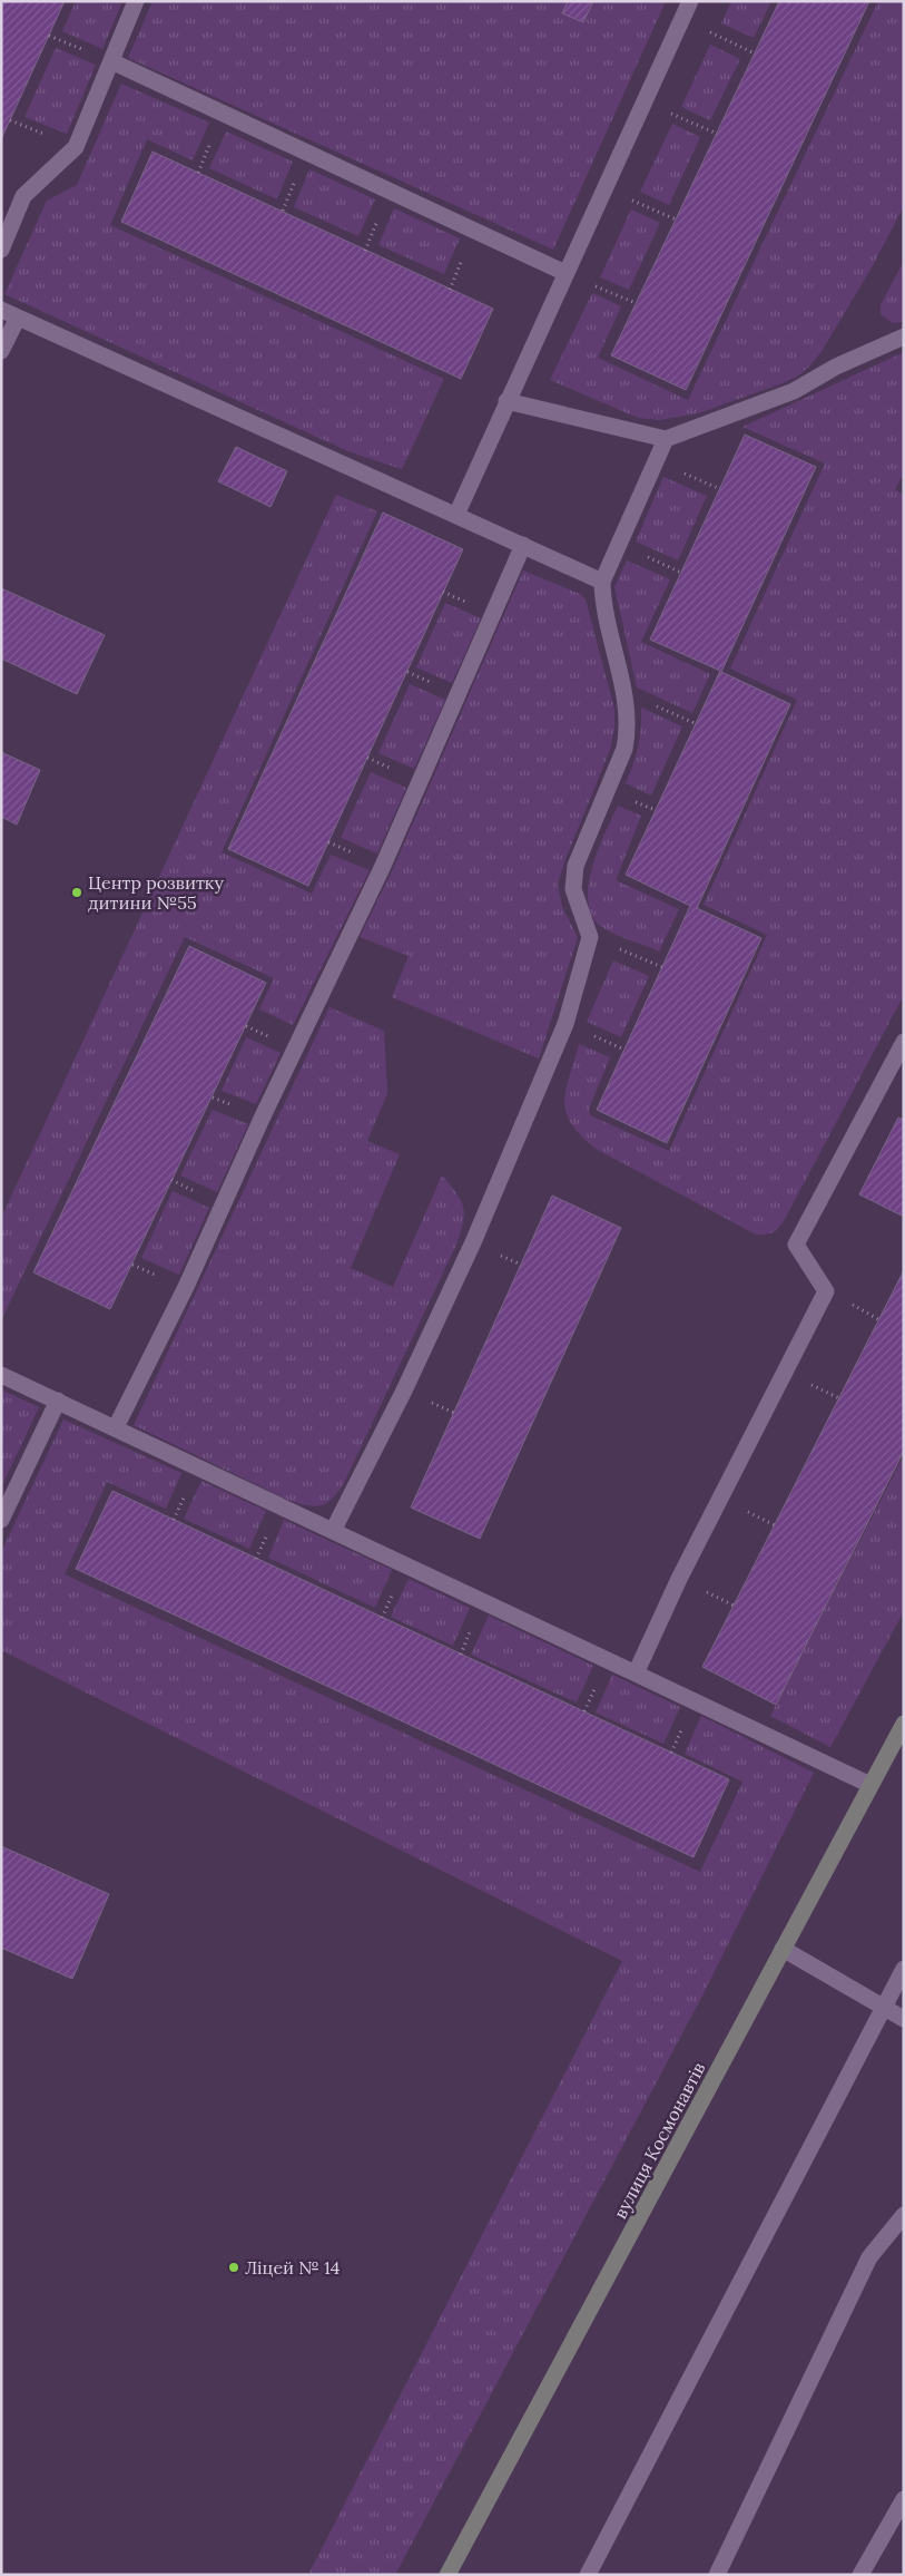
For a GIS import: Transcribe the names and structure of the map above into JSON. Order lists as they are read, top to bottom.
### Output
{
  "streets": {
    "street": ["вулиця Космонавтів"]
  },
  "places": ["Центр розвитку дитини №55", "Ліцей № 14"]
}
